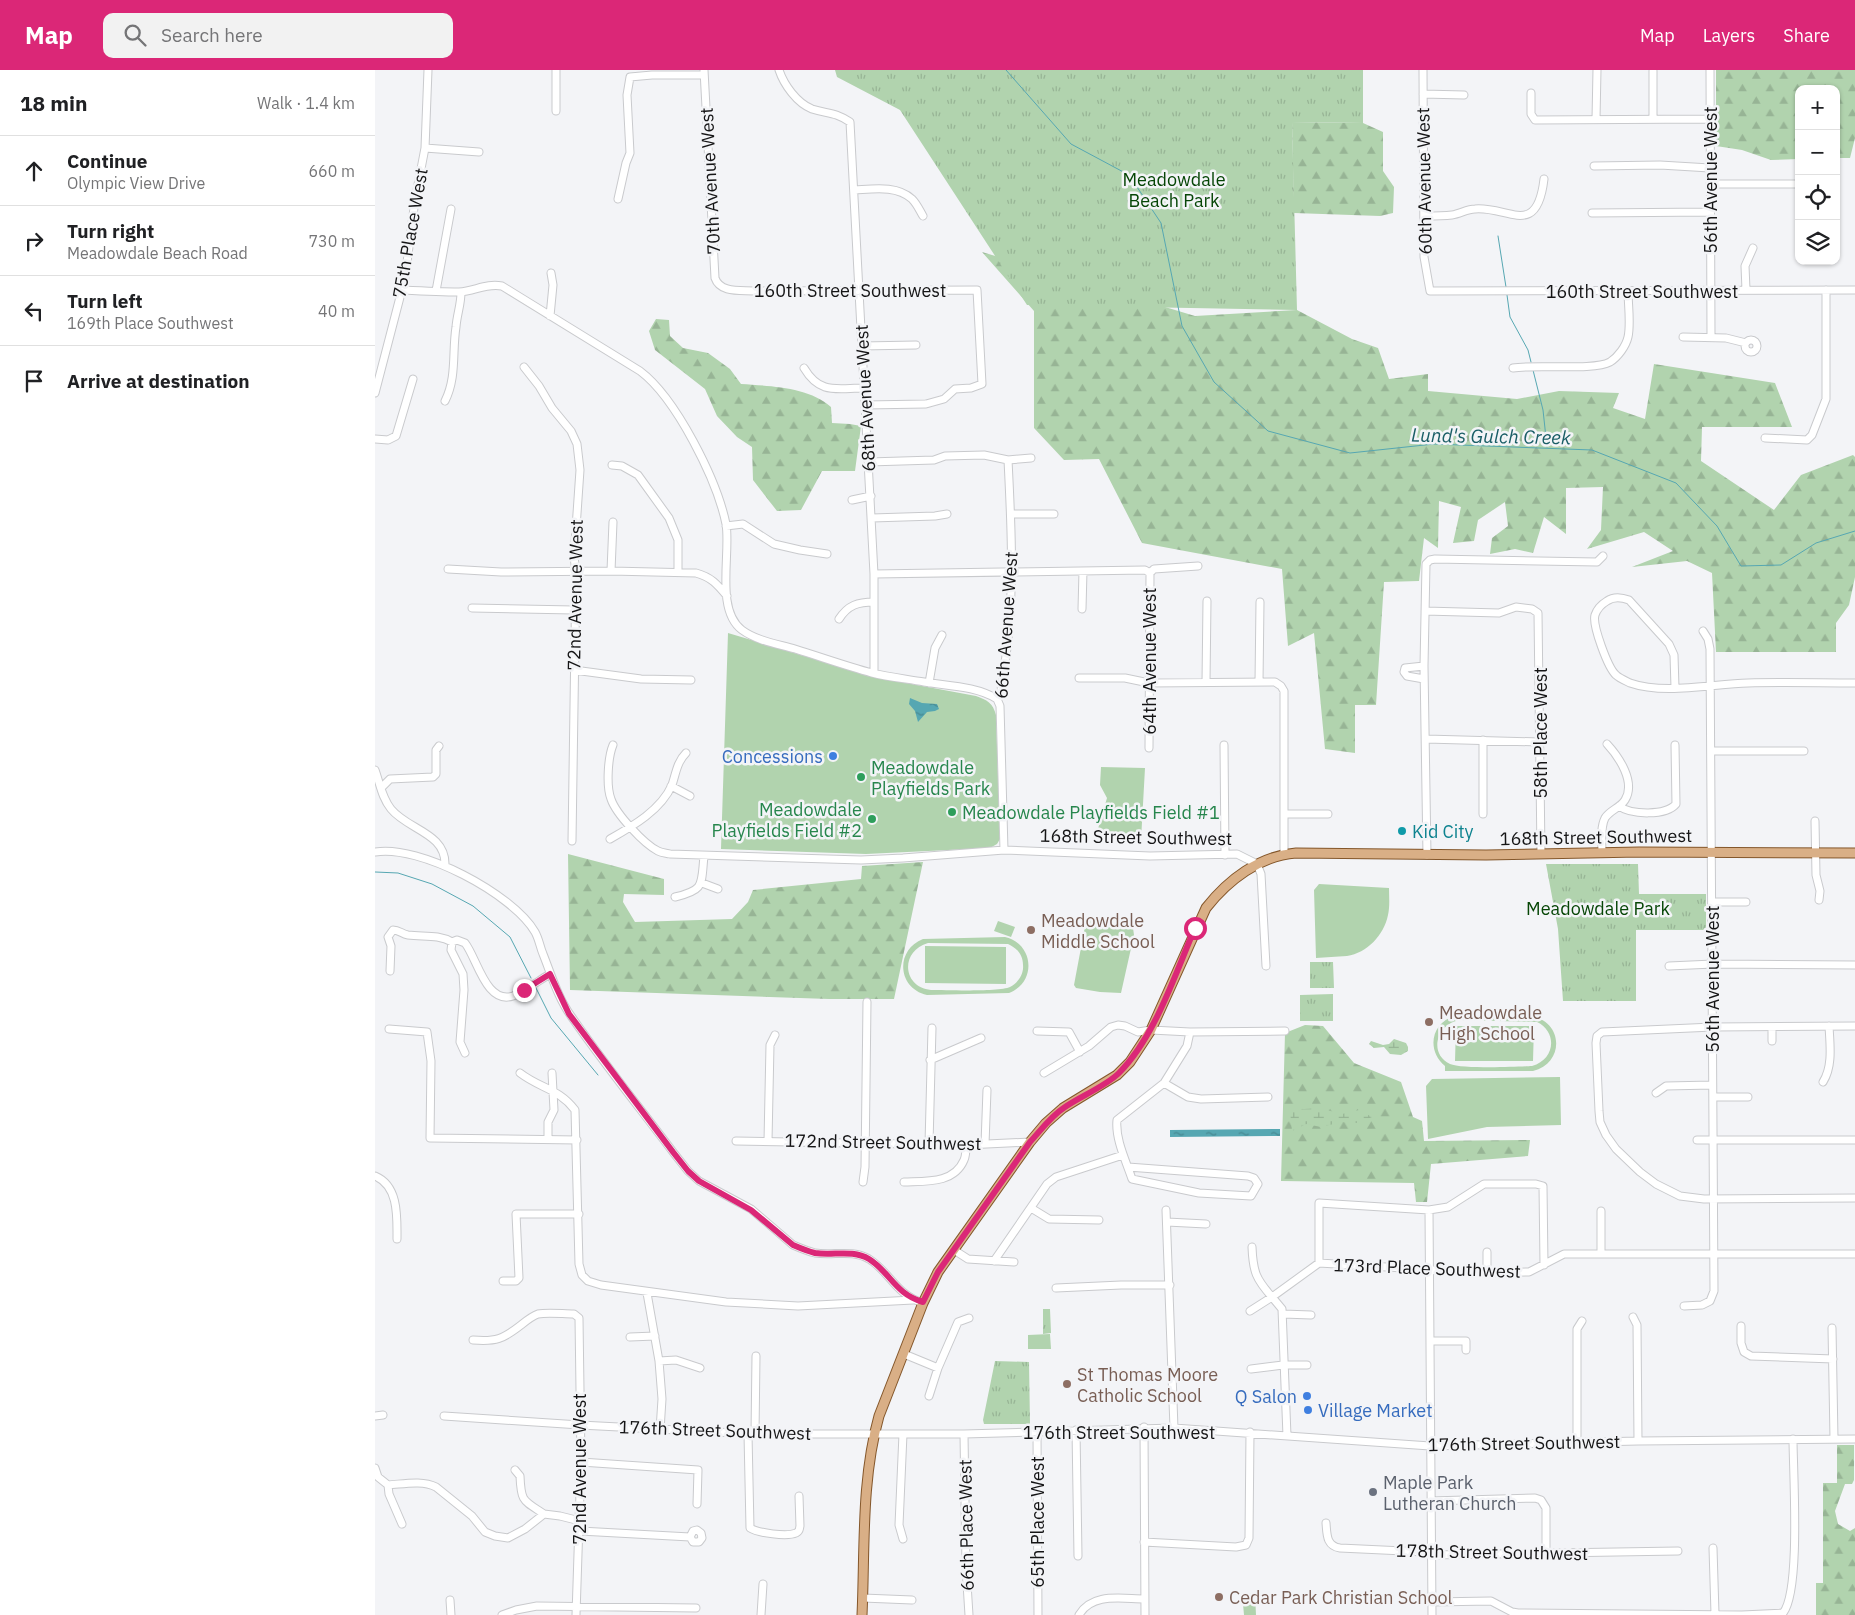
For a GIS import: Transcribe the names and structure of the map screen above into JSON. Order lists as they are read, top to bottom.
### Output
{
  "streets": {
    "main road": ["168th Street Southwest"],
    "street": [
      "56th Avenue West",
      "70th Avenue West",
      "60th Avenue West",
      "75th Place West",
      "160th Street Southwest",
      "68th Avenue West",
      "72nd Avenue West",
      "66th Avenue West",
      "64th Avenue West",
      "58th Place West",
      "172nd Street Southwest",
      "173rd Place Southwest",
      "176th Street Southwest",
      "65th Place West",
      "66th Place West",
      "178th Street Southwest"
    ]
  },
  "crossings": [
    ["56th Avenue West", "160th Street Southwest"],
    ["56th Avenue West", "168th Street Southwest"],
    ["56th Avenue West", "173rd Place Southwest"],
    ["70th Avenue West", "160th Street Southwest"],
    ["60th Avenue West", "160th Street Southwest"],
    ["160th Street Southwest", "68th Avenue West"],
    ["72nd Avenue West", "176th Street Southwest"],
    ["66th Avenue West", "168th Street Southwest"],
    ["58th Place West", "168th Street Southwest"],
    ["176th Street Southwest", "65th Place West"],
    ["176th Street Southwest", "66th Place West"]
  ],
  "water": ["Lund's Gulch Creek"],
  "parks": ["Meadowdale Beach Park", "Meadowdale Park"],
  "places": [
    "Concessions",
    "Meadowdale Playfields Park",
    "Meadowdale Playfields Field #1",
    "Meadowdale Playfields Field #2",
    "Kid City",
    "Meadowdale Middle School",
    "Meadowdale High School",
    "St Thomas Moore Catholic School",
    "Q Salon",
    "Village Market",
    "Maple Park Lutheran Church",
    "Cedar Park Christian School"
  ],
  "page": {
    "header": "Map",
    "search": "Search here",
    "nav": ["Map", "Layers", "Share"],
    "heading": ["18 min", "Walk · 1.4 km"],
    "map_buttons": ["+", "−"],
    "list": [
      ["Continue", "Olympic View Drive", "660 m"],
      ["Turn right", "Meadowdale Beach Road", "730 m"],
      ["Turn left", "169th Place Southwest", "40 m"],
      "Arrive at destination"
    ]
  }
}
